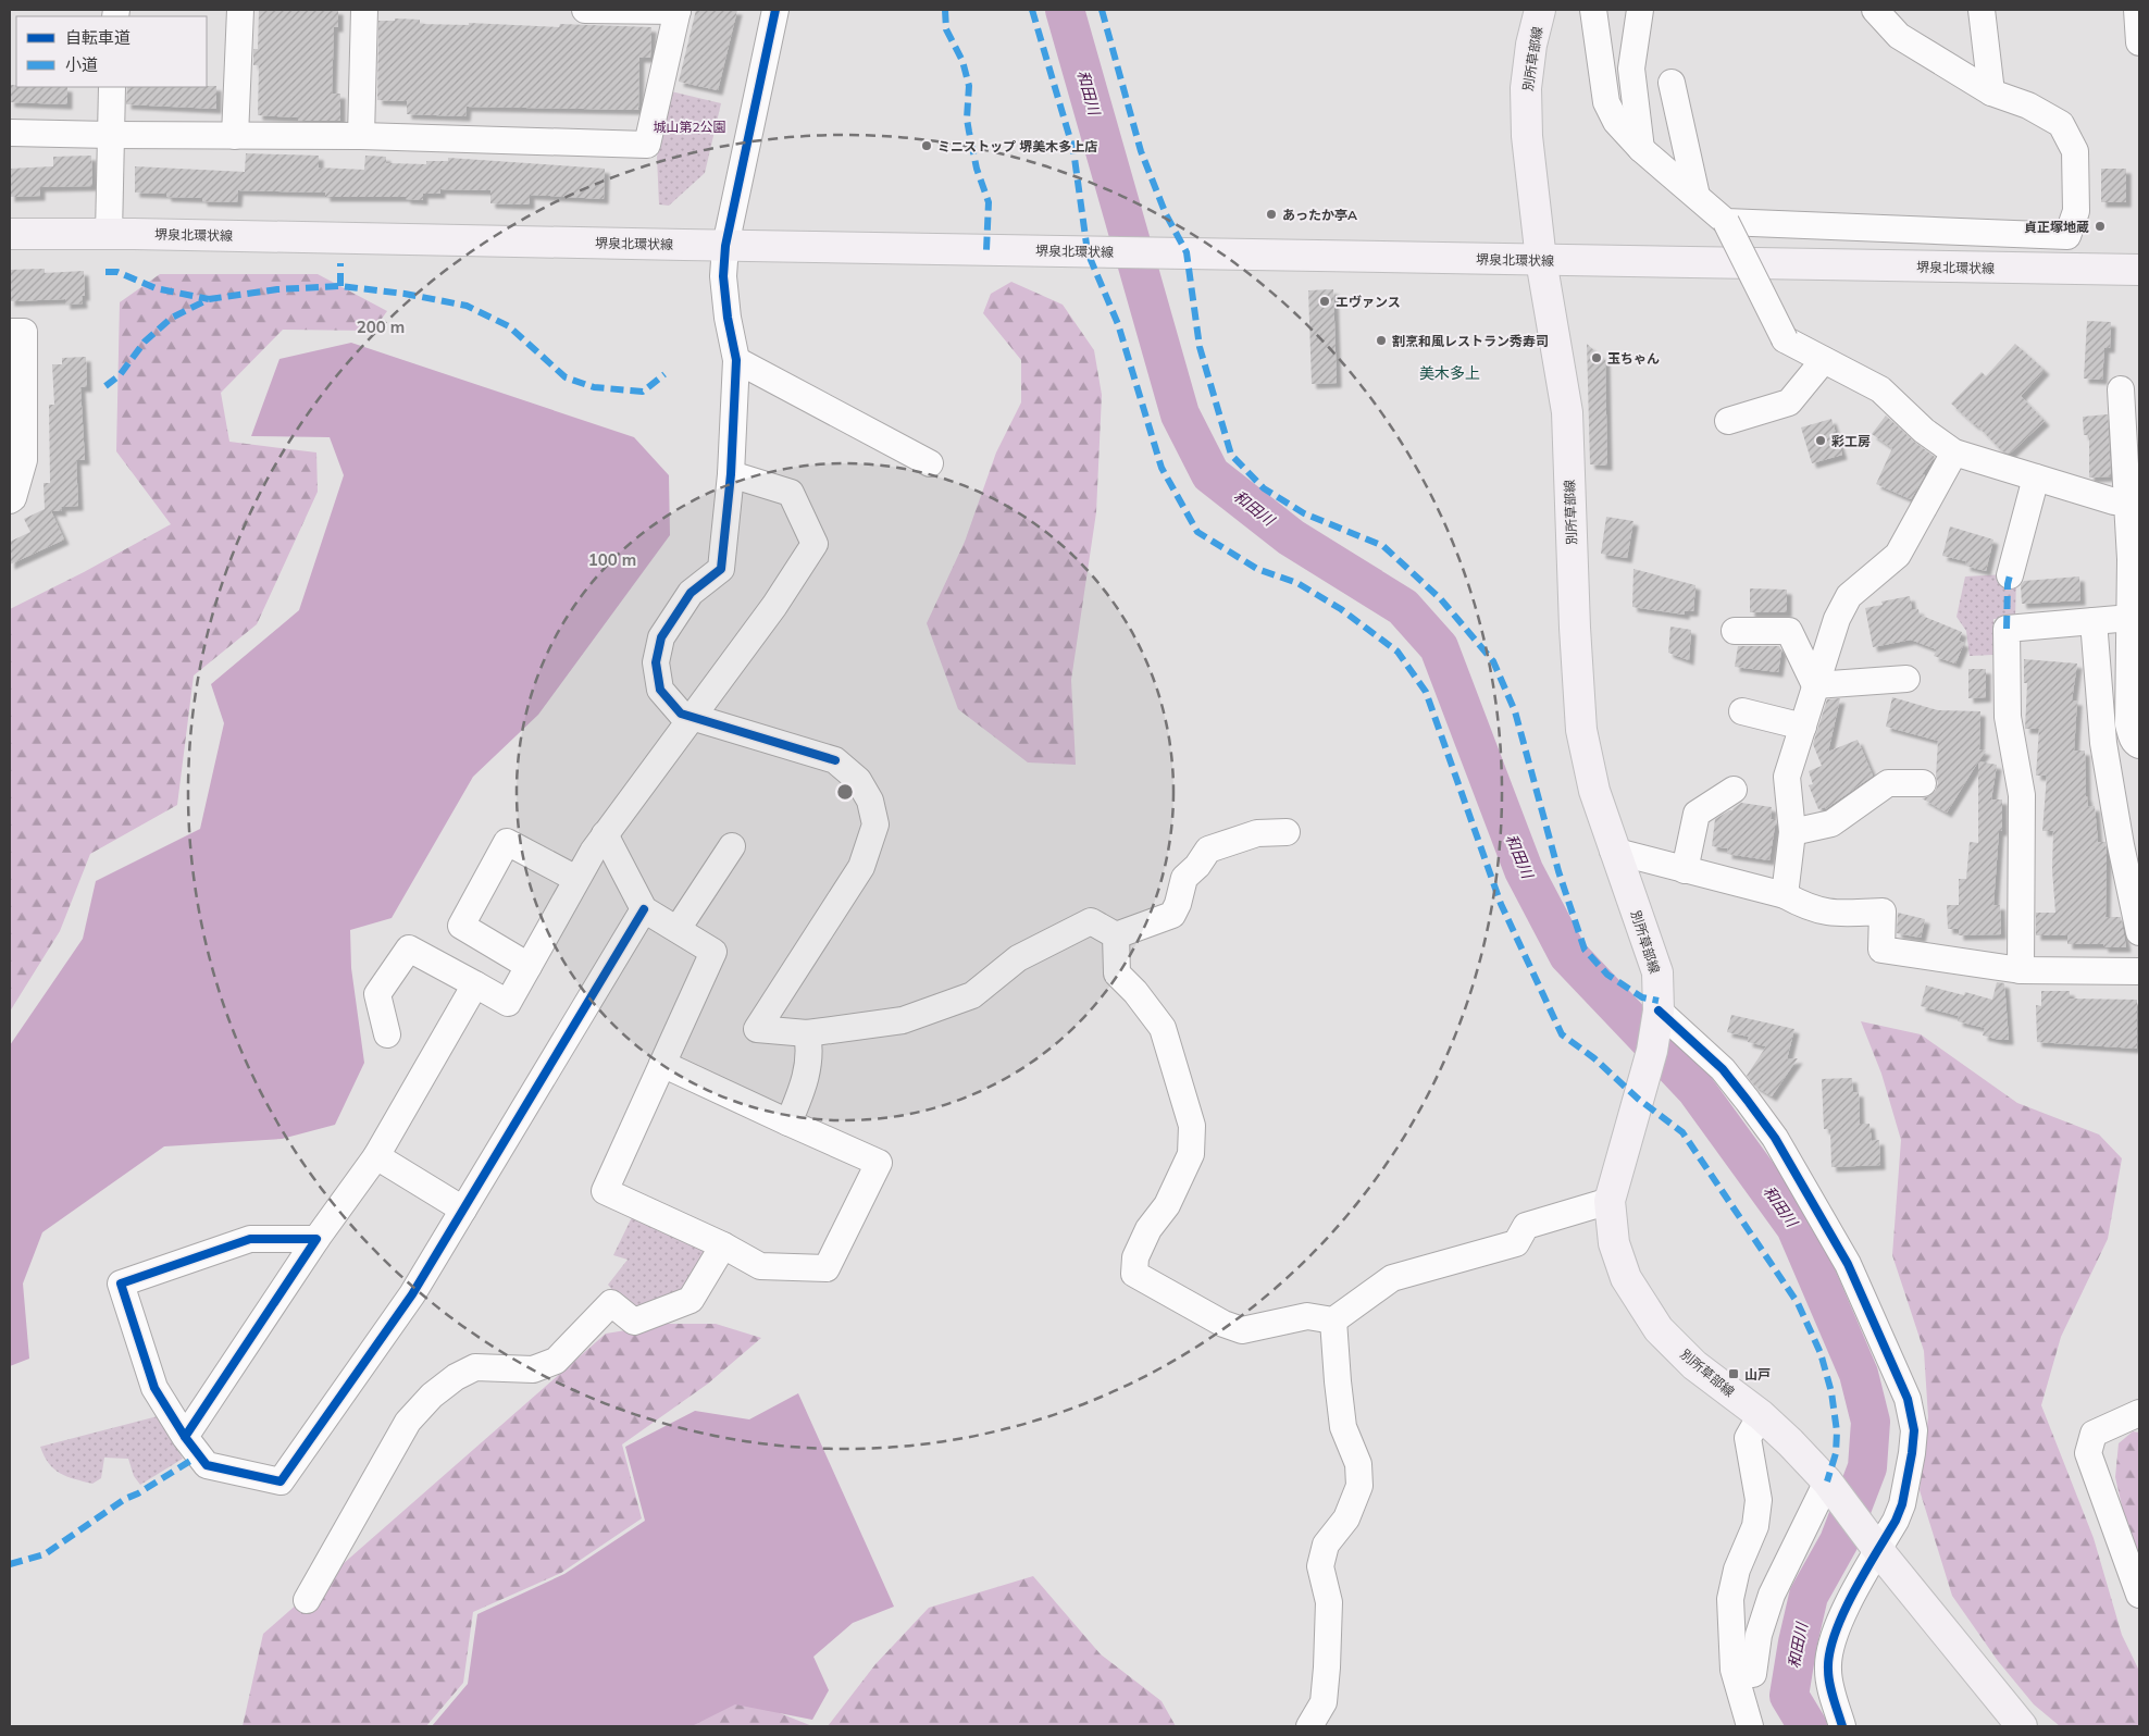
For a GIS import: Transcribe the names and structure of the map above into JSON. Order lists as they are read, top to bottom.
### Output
{
  "streets": {
    "main road": ["別所草部線", "堺泉北環状線"]
  },
  "crossings": [
    ["別所草部線", "堺泉北環状線"]
  ],
  "districts": ["美木多上"],
  "water": ["和田川"],
  "parks": ["城山第2公園"],
  "places": {
    "other": [
      "ミニストップ 堺美木多上店",
      "あったか亭A",
      "貞正塚地蔵",
      "エヴァンス",
      "割烹和風レストラン秀寿司",
      "玉ちゃん",
      "彩工房"
    ],
    "transit": ["山戸"]
  },
  "legend": ["自転車道", "小道"],
  "rings": ["200 m", "100 m"]
}
